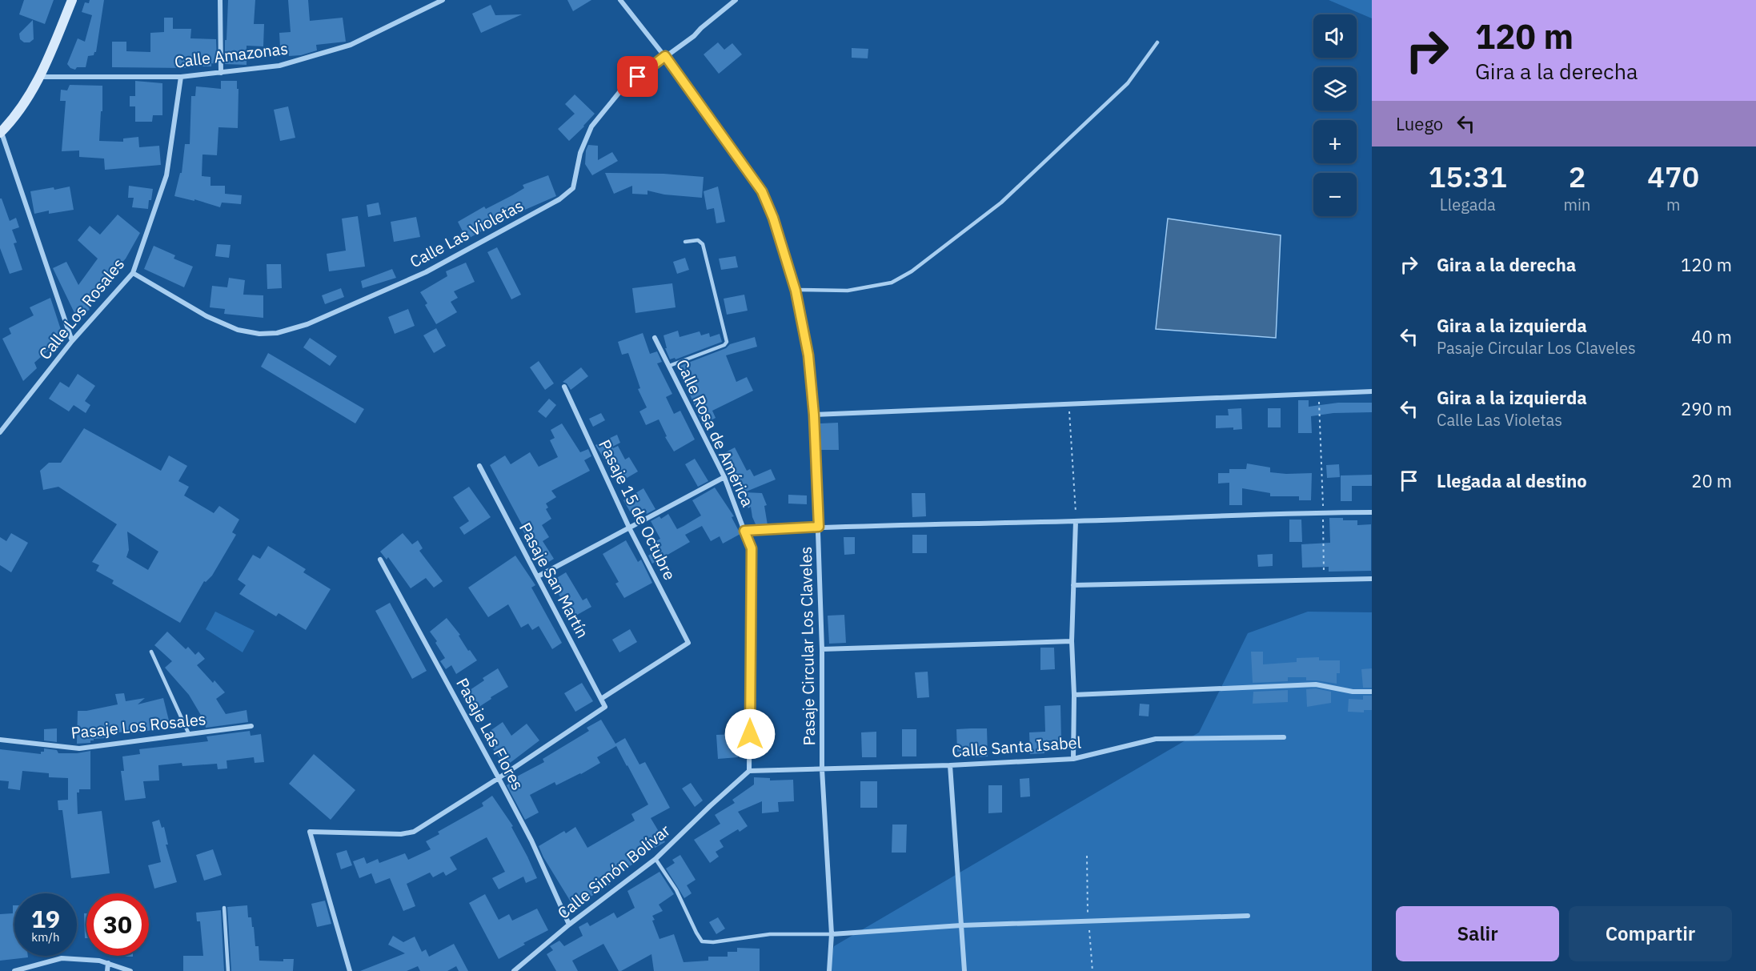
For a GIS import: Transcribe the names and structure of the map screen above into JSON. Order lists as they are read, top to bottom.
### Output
{
  "streets": {
    "street": [
      "Calle Amazonas",
      "Calle Las Violetas",
      "Calle Los Rosales",
      "Calle Rosa de América",
      "Pasaje 15 de Octubre",
      "Pasaje San Martín",
      "Pasaje Circular Los Claveles",
      "Pasaje Los Rosales",
      "Pasaje Las Flores",
      "Calle Santa Isabel",
      "Calle Simón Bolívar"
    ]
  },
  "crossings": [
    ["Calle Amazonas", "Calle Los Rosales"],
    ["Calle Las Violetas", "Calle Los Rosales"],
    ["Calle Las Violetas", "Pasaje Circular Los Claveles"],
    ["Calle Rosa de América", "Calle Santa Isabel"],
    ["Calle Rosa de América", "Calle Simón Bolívar"],
    ["Pasaje 15 de Octubre", "Pasaje San Martín"],
    ["Pasaje San Martín", "Pasaje Las Flores"],
    ["Pasaje Circular Los Claveles", "Calle Santa Isabel"],
    ["Pasaje Las Flores", "Calle Simón Bolívar"],
    ["Calle Santa Isabel", "Calle Simón Bolívar"]
  ],
  "page": {
    "turn": ["120 m", "Gira a la derecha"],
    "map_buttons": ["+", "−"],
    "then": "Luego",
    "eta": [
      "15:31",
      "Llegada",
      "2",
      "min",
      "470",
      "m"
    ],
    "list": [
      {
        "name": "Gira a la derecha",
        "value": "120 m"
      },
      {
        "name": "Gira a la izquierda",
        "note": "Pasaje Circular Los Claveles",
        "value": "40 m"
      },
      {
        "name": "Gira a la izquierda",
        "note": "Calle Las Violetas",
        "value": "290 m"
      },
      {
        "name": "Llegada al destino",
        "value": "20 m"
      }
    ],
    "speed": "19 km/h",
    "limit": "30",
    "buttons": ["Salir", "Compartir"]
  }
}
